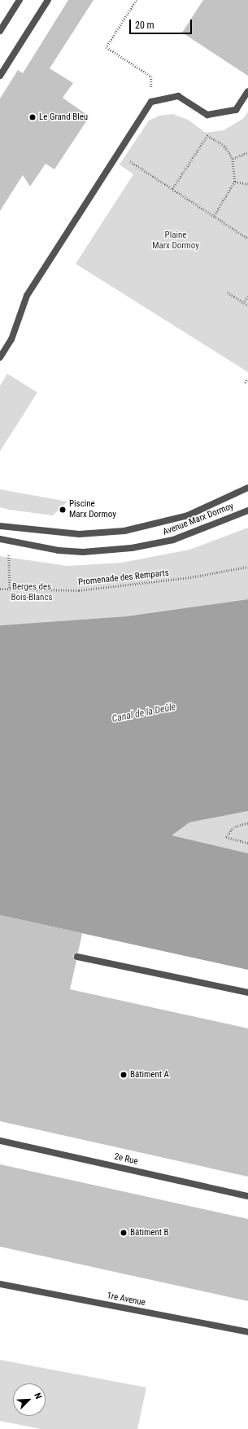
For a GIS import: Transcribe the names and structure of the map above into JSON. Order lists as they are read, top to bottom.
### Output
{
  "streets": {
    "street": ["Avenue Marx Dormoy", "2e Rue", "1re Avenue"],
    "path": ["Promenade des Remparts"]
  },
  "water": ["Canal de la Deûle"],
  "parks": ["Plaine Marx Dormoy", "Berges des Bois-Blancs"],
  "places": [
    "Le Grand Bleu",
    "Piscine Marx Dormoy",
    "Bâtiment A",
    "Bâtiment B"
  ],
  "scale_bar": "20 m",
  "north": "top right"
}
